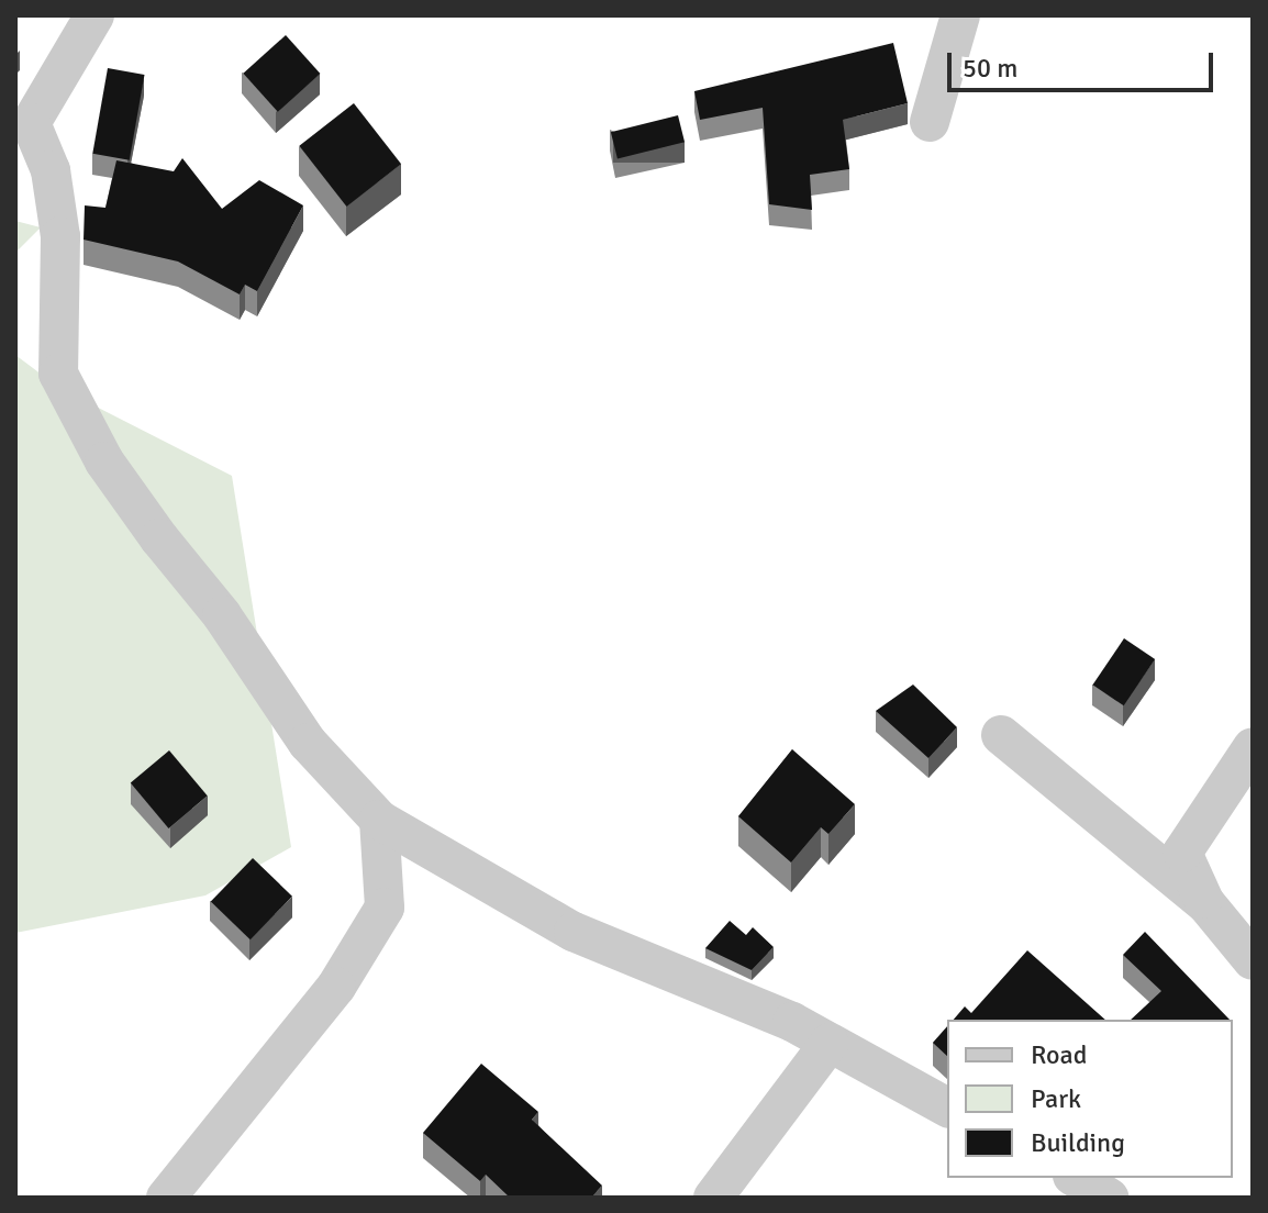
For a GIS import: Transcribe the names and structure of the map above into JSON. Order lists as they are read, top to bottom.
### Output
{
  "legend": ["Road", "Park", "Building"],
  "scale_bar": "50 m"
}
